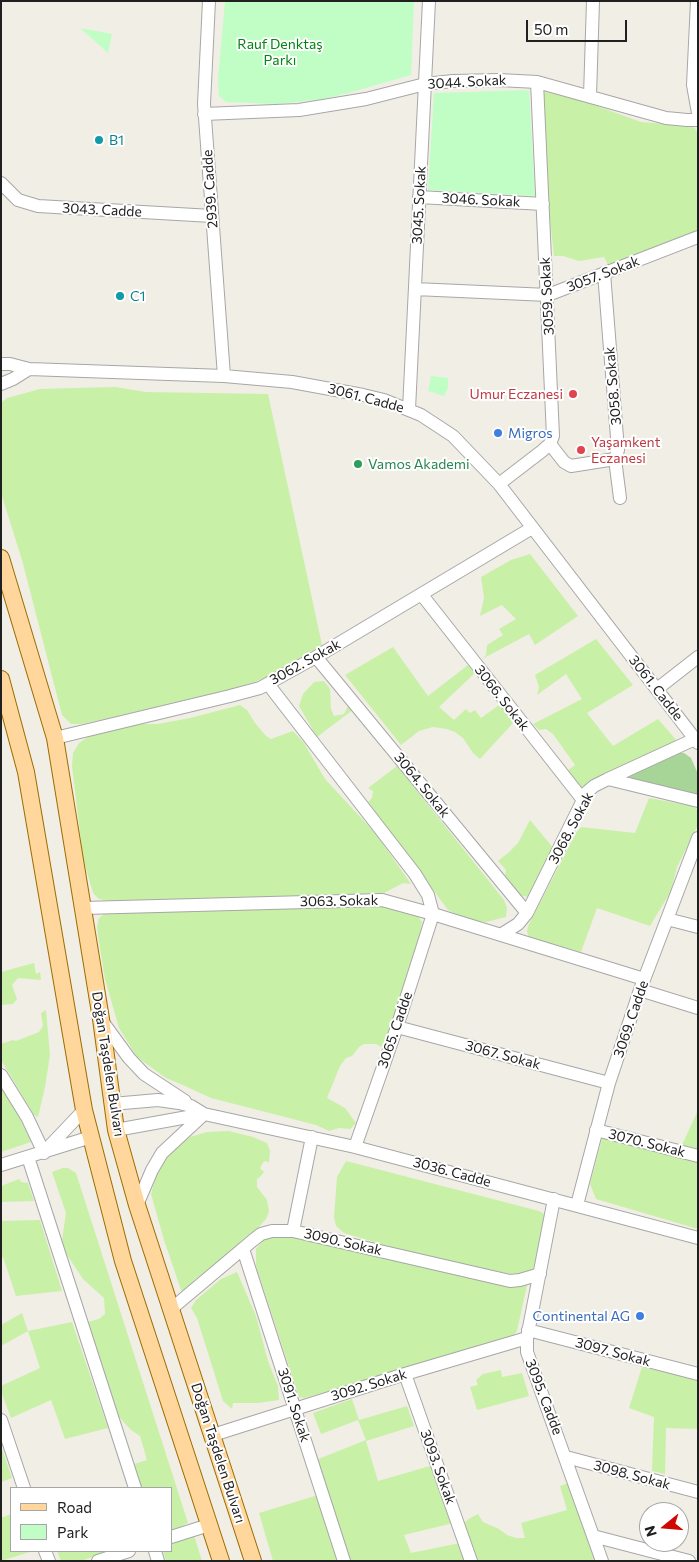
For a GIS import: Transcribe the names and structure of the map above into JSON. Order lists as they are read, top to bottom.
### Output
{
  "streets": {
    "main road": ["Doğan Taşdelen Bulvarı"],
    "street": [
      "3044. Sokak",
      "2939. Cadde",
      "3046. Sokak",
      "3045. Sokak",
      "3043. Cadde",
      "3057. Sokak",
      "3059. Sokak",
      "3058. Sokak",
      "3061. Cadde",
      "3062. Sokak",
      "3066. Sokak",
      "3064. Sokak",
      "3068. Sokak",
      "3063. Sokak",
      "3069. Cadde",
      "3065. Cadde",
      "3067. Sokak",
      "3070. Sokak",
      "3036. Cadde",
      "3090. Sokak",
      "3097. Sokak",
      "3092. Sokak",
      "3095. Cadde",
      "3091. Sokak",
      "3093. Sokak",
      "3098. Sokak"
    ]
  },
  "crossings": [
    ["3044. Sokak", "2939. Cadde"],
    ["3044. Sokak", "3045. Sokak"],
    ["3044. Sokak", "3059. Sokak"],
    ["2939. Cadde", "3043. Cadde"],
    ["2939. Cadde", "3061. Cadde"],
    ["3046. Sokak", "3045. Sokak"],
    ["3046. Sokak", "3059. Sokak"],
    ["3045. Sokak", "3057. Sokak"],
    ["3045. Sokak", "3061. Cadde"],
    ["3057. Sokak", "3059. Sokak"],
    ["3057. Sokak", "3058. Sokak"],
    ["3061. Cadde", "3062. Sokak"],
    ["3061. Cadde", "3068. Sokak"],
    ["3062. Sokak", "3066. Sokak"],
    ["3062. Sokak", "3064. Sokak"],
    ["3062. Sokak", "Doğan Taşdelen Bulvarı"],
    ["3066. Sokak", "3068. Sokak"],
    ["3064. Sokak", "3068. Sokak"],
    ["3068. Sokak", "3063. Sokak"],
    ["3063. Sokak", "3069. Cadde"],
    ["3063. Sokak", "3065. Cadde"],
    ["3063. Sokak", "Doğan Taşdelen Bulvarı"],
    ["3069. Cadde", "3067. Sokak"],
    ["3069. Cadde", "3070. Sokak"],
    ["3069. Cadde", "3036. Cadde"],
    ["3065. Cadde", "3067. Sokak"],
    ["3065. Cadde", "3036. Cadde"],
    ["Doğan Taşdelen Bulvarı", "3036. Cadde"],
    ["Doğan Taşdelen Bulvarı", "3090. Sokak"],
    ["Doğan Taşdelen Bulvarı", "3092. Sokak"],
    ["3036. Cadde", "3095. Cadde"],
    ["3090. Sokak", "3095. Cadde"],
    ["3090. Sokak", "3091. Sokak"],
    ["3097. Sokak", "3092. Sokak"],
    ["3097. Sokak", "3095. Cadde"],
    ["3092. Sokak", "3095. Cadde"],
    ["3092. Sokak", "3091. Sokak"],
    ["3092. Sokak", "3093. Sokak"],
    ["3095. Cadde", "3098. Sokak"]
  ],
  "parks": ["Rauf Denktaş Parkı"],
  "places": [
    "B1",
    "C1",
    "Umur Eczanesi",
    "Migros",
    "Yaşamkent Eczanesi",
    "Vamos Akademi",
    "Continental AG"
  ],
  "legend": ["Road", "Park"],
  "scale_bar": "50 m",
  "north": "left"
}
